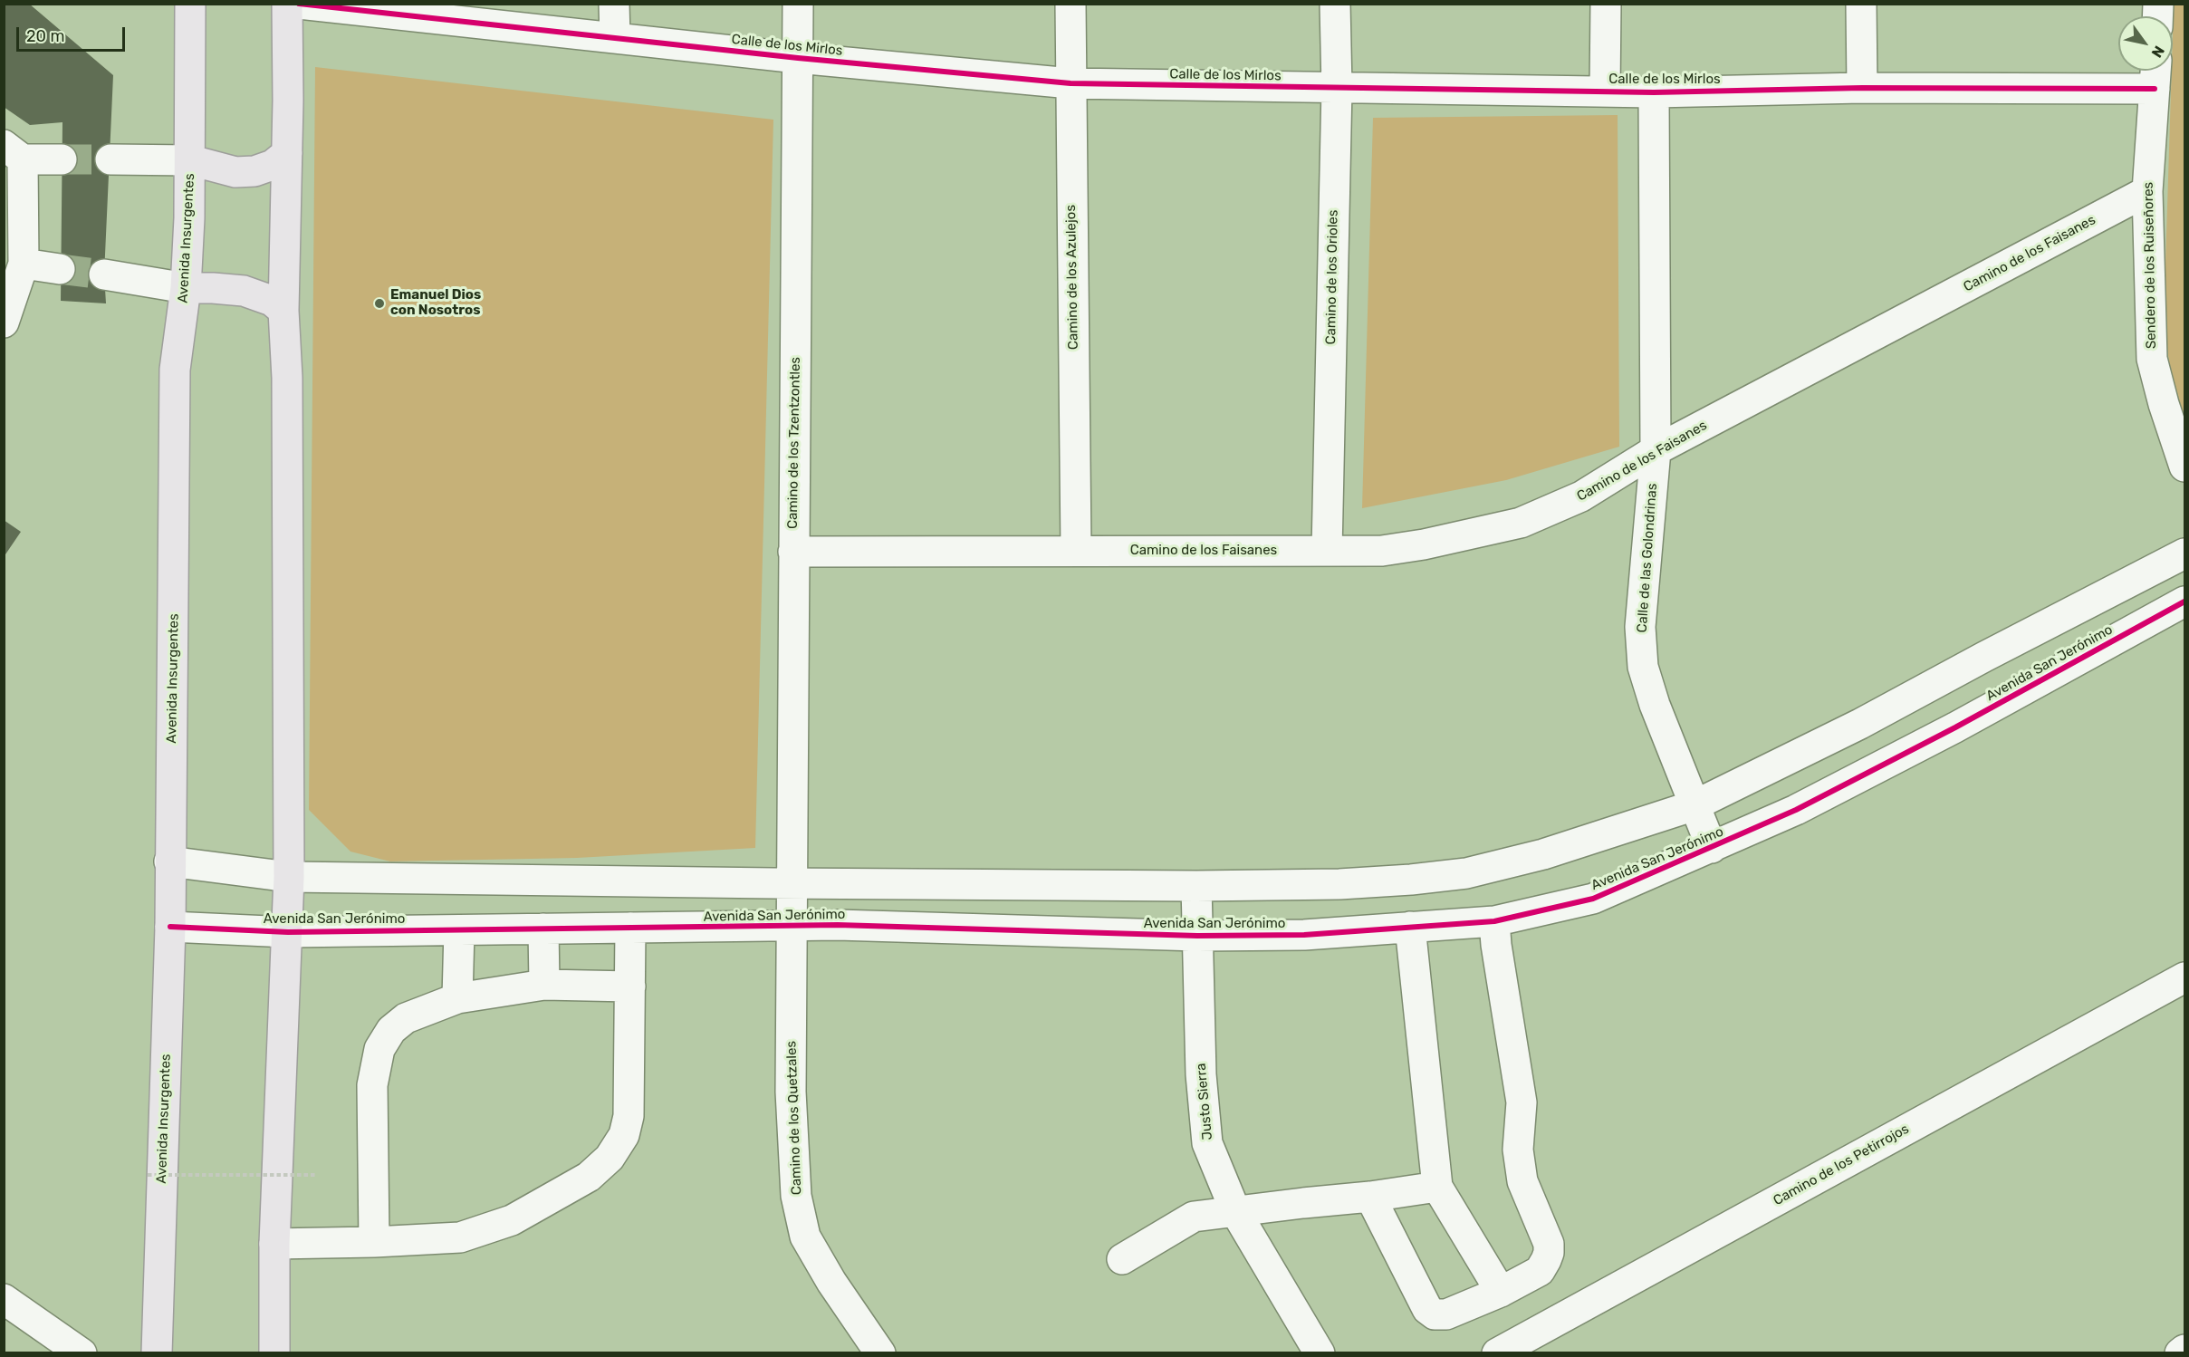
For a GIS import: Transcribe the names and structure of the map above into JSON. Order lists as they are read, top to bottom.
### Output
{
  "streets": {
    "main road": ["Avenida Insurgentes"],
    "street": [
      "Calle de los Mirlos",
      "Camino de los Faisanes",
      "Sendero de los Ruiseñores",
      "Camino de los Azulejos",
      "Camino de los Orioles",
      "Camino de los Tzentzontles",
      "Calle de las Golondrinas",
      "Avenida San Jerónimo",
      "Justo Sierra",
      "Camino de los Quetzales",
      "Camino de los Petirrojos"
    ]
  },
  "crossings": [
    ["Calle de los Mirlos", "Sendero de los Ruiseñores"],
    ["Calle de los Mirlos", "Camino de los Azulejos"],
    ["Calle de los Mirlos", "Camino de los Orioles"],
    ["Calle de los Mirlos", "Camino de los Tzentzontles"],
    ["Calle de los Mirlos", "Calle de las Golondrinas"],
    ["Avenida Insurgentes", "Avenida San Jerónimo"],
    ["Camino de los Faisanes", "Sendero de los Ruiseñores"],
    ["Camino de los Faisanes", "Camino de los Azulejos"],
    ["Camino de los Faisanes", "Camino de los Orioles"],
    ["Camino de los Faisanes", "Camino de los Tzentzontles"],
    ["Camino de los Faisanes", "Calle de las Golondrinas"],
    ["Camino de los Tzentzontles", "Camino de los Quetzales"],
    ["Calle de las Golondrinas", "Avenida San Jerónimo"],
    ["Avenida San Jerónimo", "Justo Sierra"],
    ["Avenida San Jerónimo", "Camino de los Quetzales"]
  ],
  "places": ["Emanuel Dios con Nosotros"],
  "scale_bar": "20 m",
  "north": "bottom right"
}
